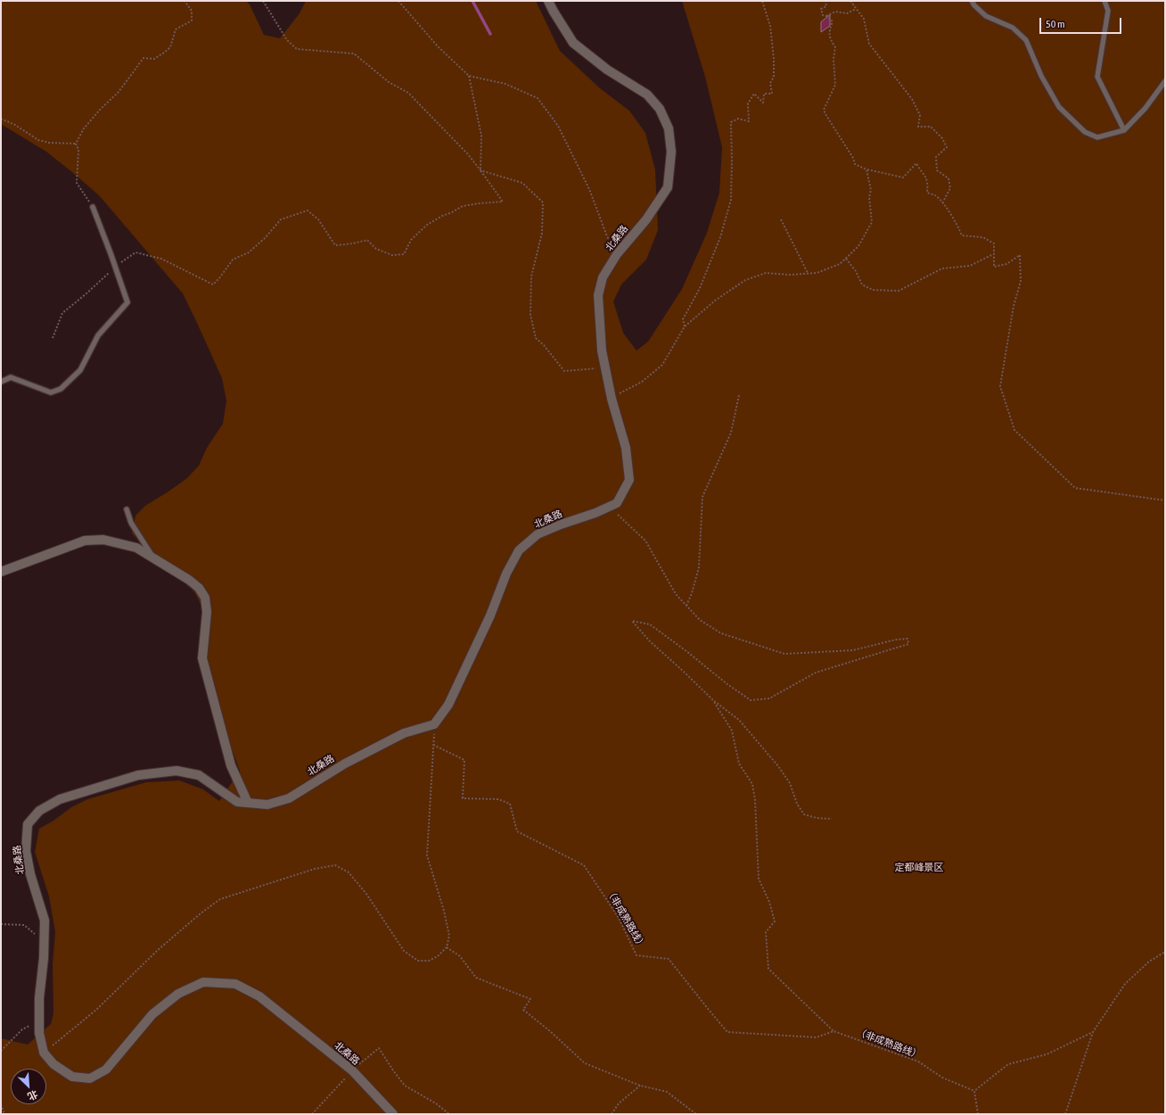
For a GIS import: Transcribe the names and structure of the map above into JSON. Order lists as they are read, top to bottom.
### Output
{
  "streets": {
    "street": ["北桑路"],
    "path": ["（非成熟路线）"]
  },
  "parks": ["定都峰景区"],
  "scale_bar": "50 m",
  "north": "bottom right"
}
